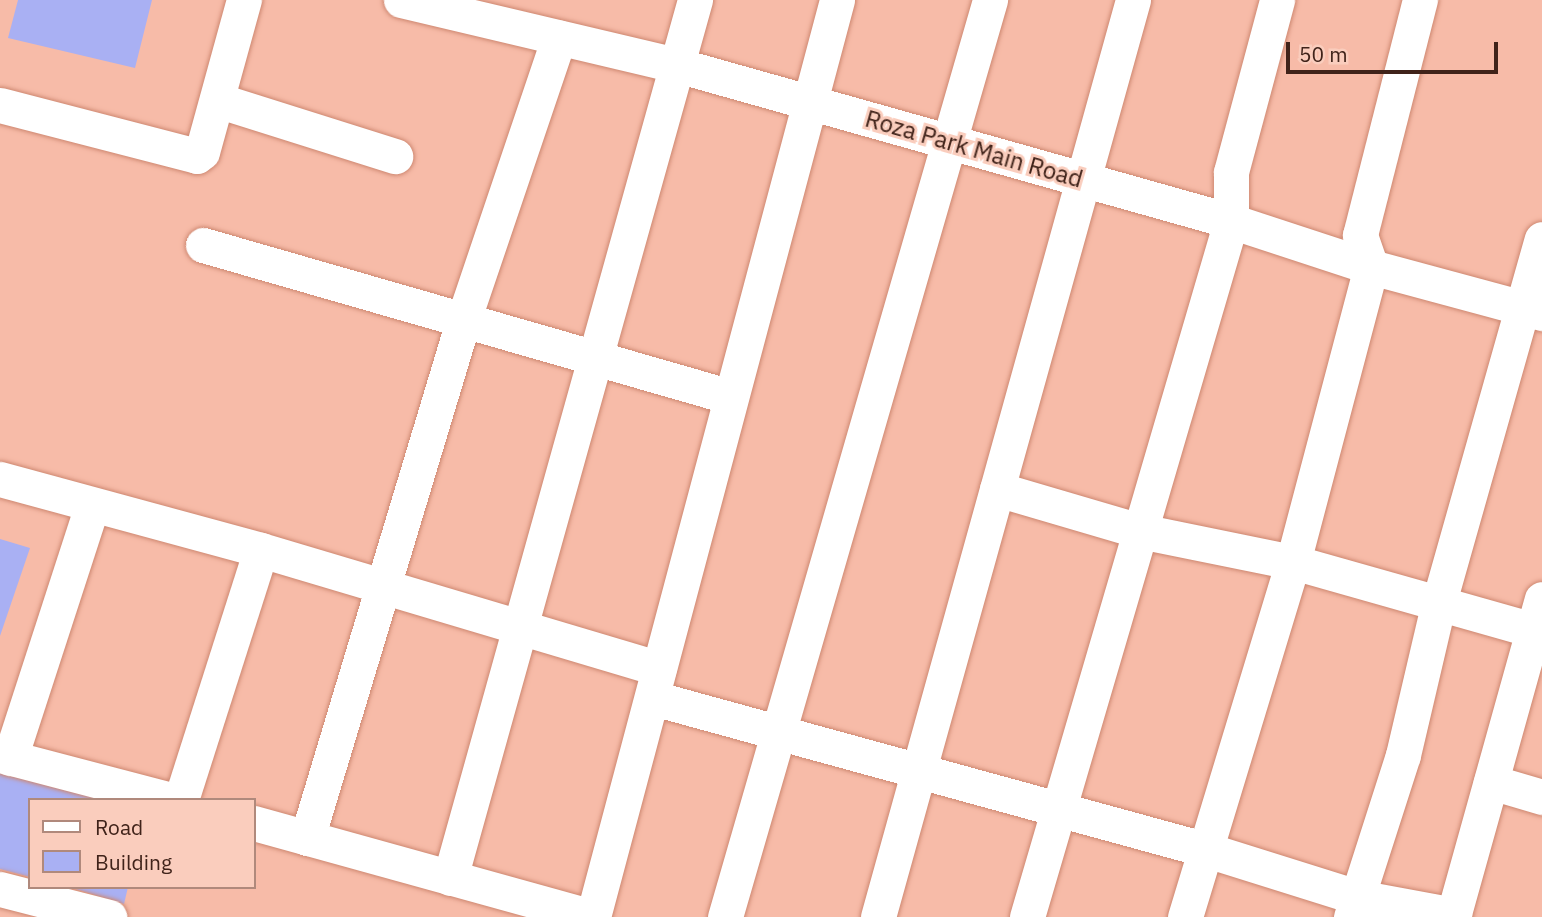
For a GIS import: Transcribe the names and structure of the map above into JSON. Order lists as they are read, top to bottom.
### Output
{
  "streets": {
    "street": ["Roza Park Main Road"]
  },
  "legend": ["Road", "Building"],
  "scale_bar": "50 m"
}
